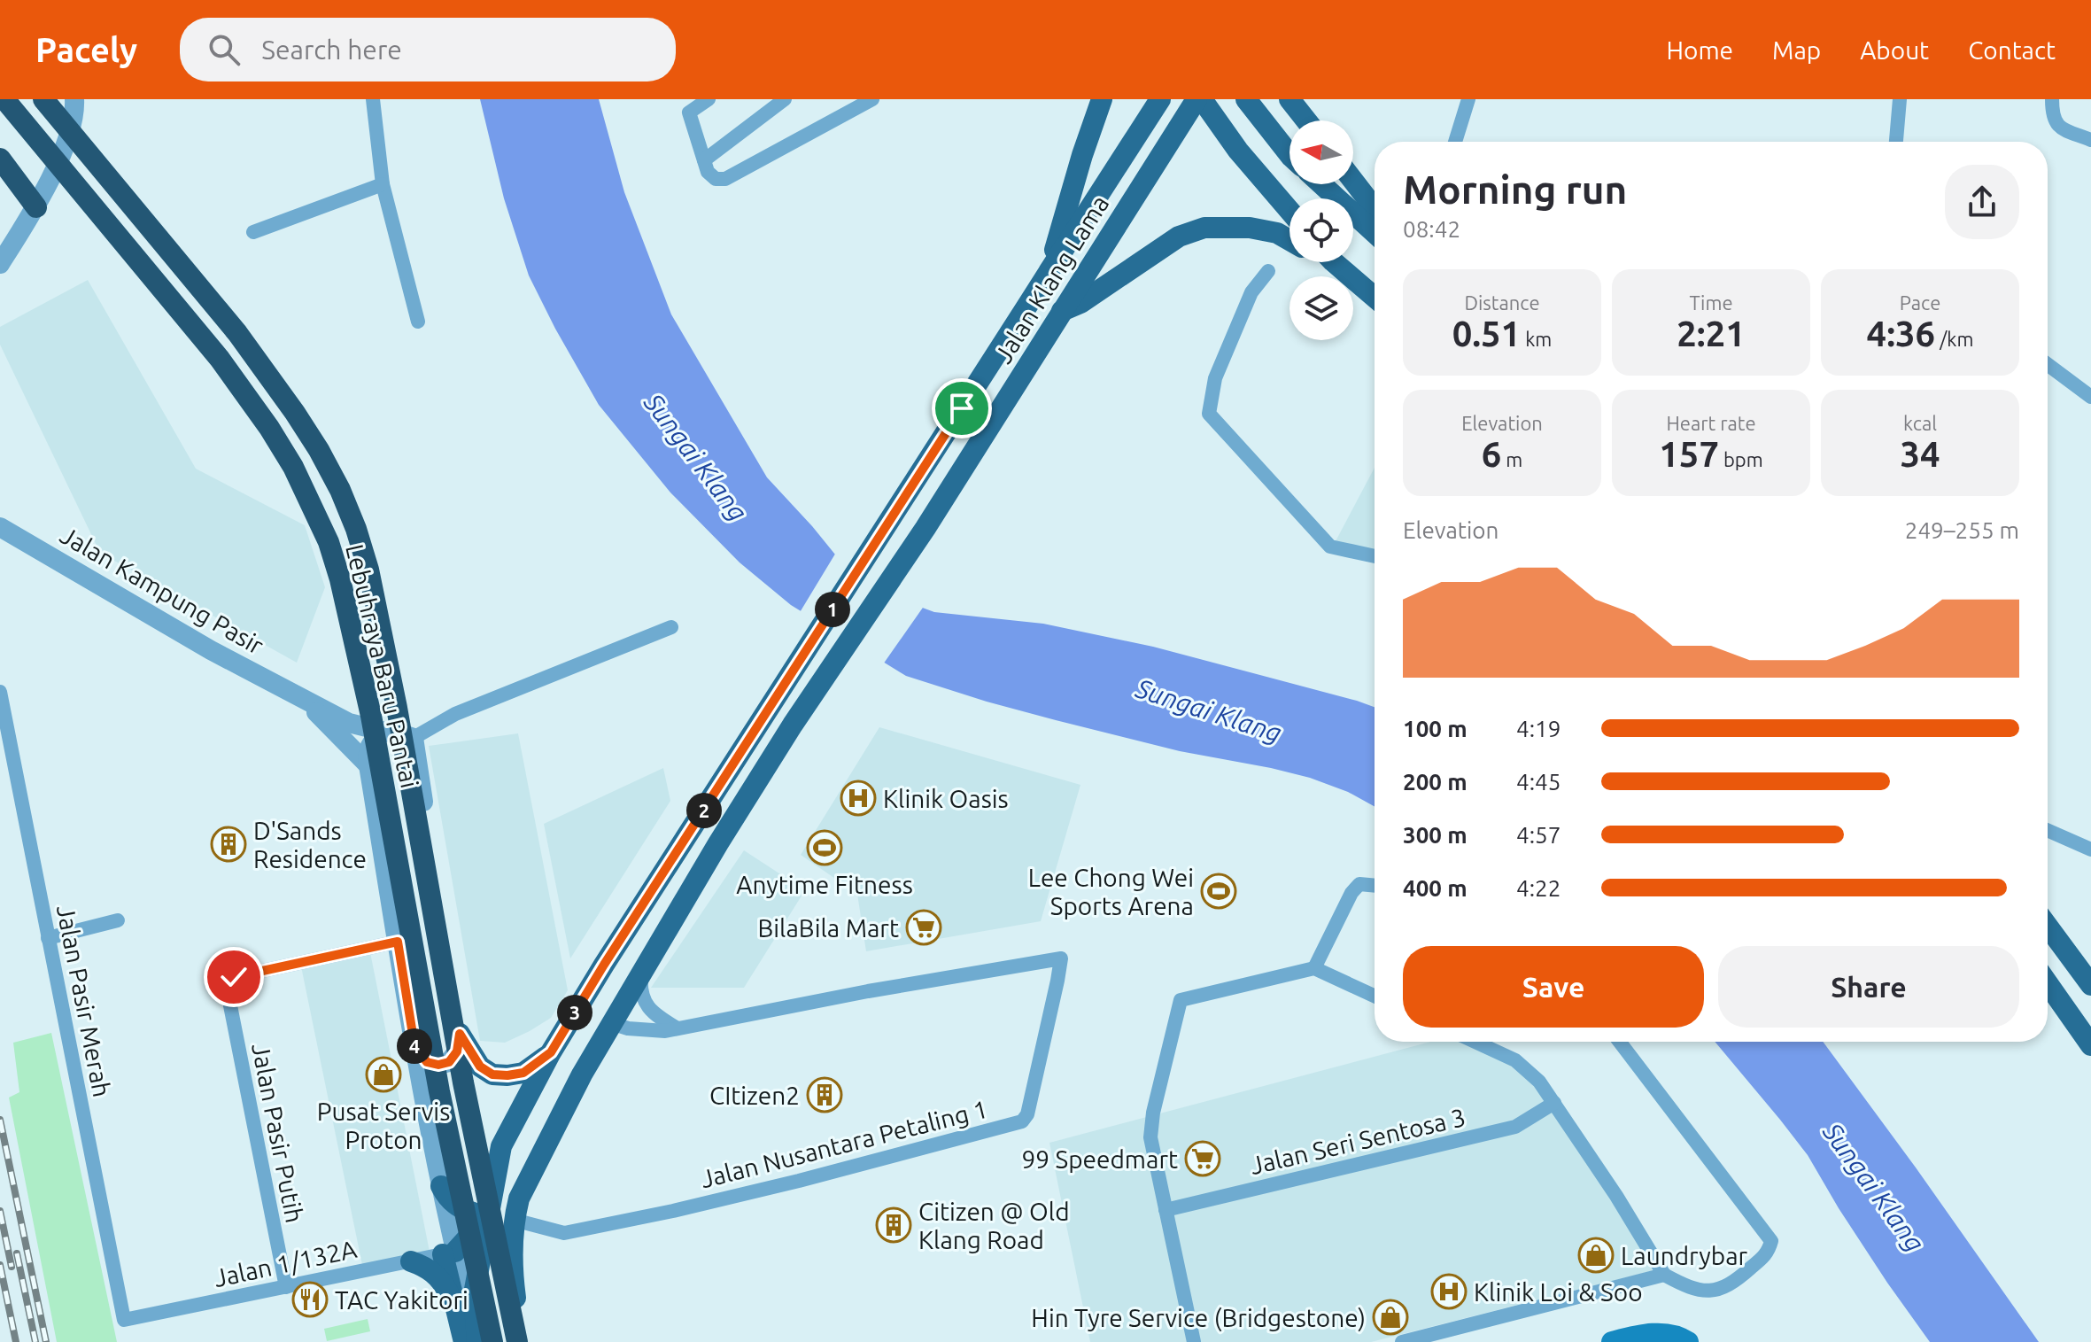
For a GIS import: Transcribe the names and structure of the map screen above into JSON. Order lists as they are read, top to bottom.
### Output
{
  "streets": {
    "highway": ["Lebuhraya Baru Pantai"],
    "main road": ["Jalan Klang Lama"],
    "street": [
      "Jalan Kampung Pasir",
      "Jalan Pasir Merah",
      "Jalan Pasir Putih",
      "Jalan Seri Sentosa 3",
      "Jalan Nusantara Petaling 1",
      "Jalan 1/132A"
    ]
  },
  "crossings": [
    ["Jalan Klang Lama", "Lebuhraya Baru Pantai"],
    ["Jalan Klang Lama", "Jalan Nusantara Petaling 1"],
    ["Jalan Pasir Merah", "Jalan 1/132A"],
    ["Jalan Pasir Putih", "Jalan 1/132A"]
  ],
  "water": ["Sungai Klang"],
  "places": {
    "hospital": ["Klinik Oasis", "Klinik Loi & Soo"],
    "building": ["D'Sands Residence", "CItizen2", "Citizen @ Old Klang Road"],
    "sports": ["Anytime Fitness", "Lee Chong Wei Sports Arena"],
    "supermarket": ["BilaBila Mart", "99 Speedmart"],
    "shop": ["Pusat Servis Proton", "Laundrybar", "Hin Tyre Service (Bridgestone)"],
    "restaurant": ["TAC Yakitori"]
  },
  "north": "left",
  "page": {
    "header": "Pacely",
    "search": "Search here",
    "nav": [
      "Home",
      "Map",
      "About",
      "Contact"
    ],
    "heading": ["Morning run", "08:42"],
    "stats": [
      ["Distance", "0.51 km"],
      ["Time", "2:21"],
      ["Pace", "4:36 /km"],
      ["Elevation", "6 m"],
      ["Heart rate", "157 bpm"],
      ["kcal", "34"]
    ],
    "chart": ["Elevation", "249–255 m"],
    "pins": [
      "1",
      "2",
      "3",
      "4"
    ],
    "list": [
      {
        "name": "100 m",
        "note": "4:19"
      },
      {
        "name": "200 m",
        "note": "4:45"
      },
      {
        "name": "300 m",
        "note": "4:57"
      },
      {
        "name": "400 m",
        "note": "4:22"
      }
    ],
    "buttons": ["Save", "Share"]
  }
}
